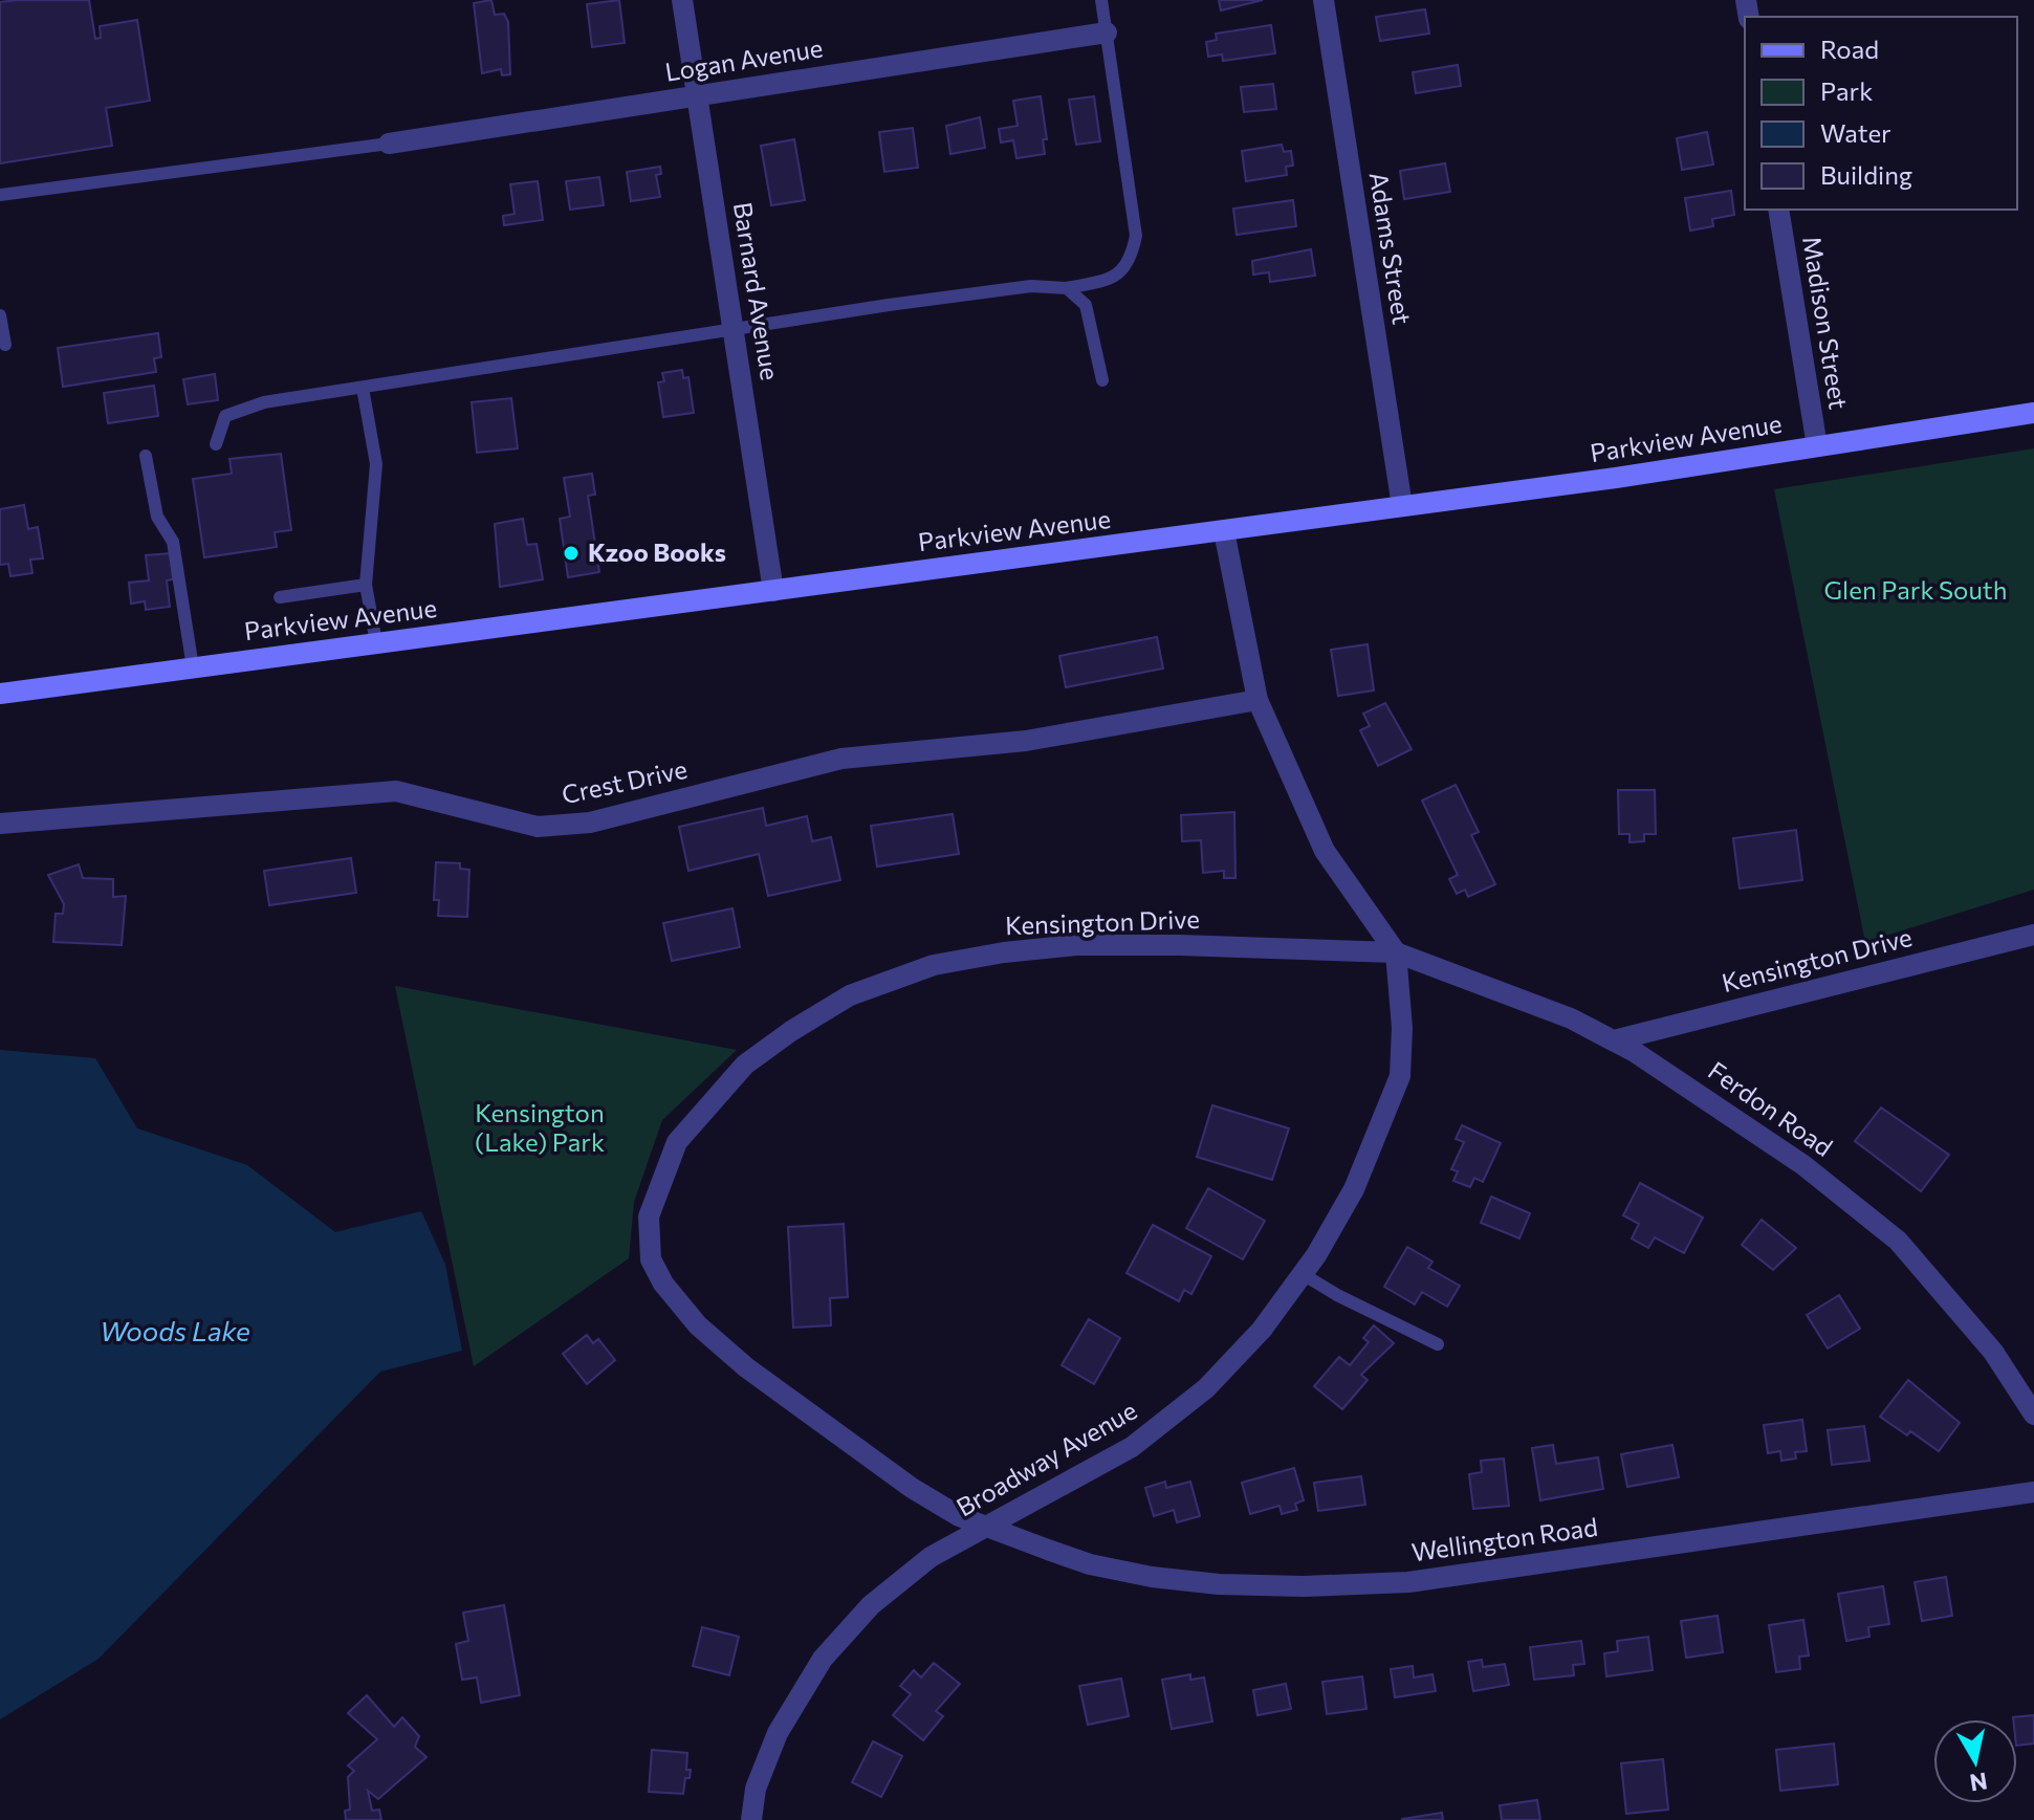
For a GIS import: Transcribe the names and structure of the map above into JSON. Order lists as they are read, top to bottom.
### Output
{
  "streets": {
    "street": [
      "Logan Avenue",
      "Adams Street",
      "Barnard Avenue",
      "Madison Street",
      "Parkview Avenue",
      "Crest Drive",
      "Kensington Drive",
      "Ferdon Road",
      "Broadway Avenue",
      "Wellington Road"
    ]
  },
  "crossings": [
    ["Logan Avenue", "Barnard Avenue"],
    ["Adams Street", "Parkview Avenue"],
    ["Barnard Avenue", "Parkview Avenue"],
    ["Madison Street", "Parkview Avenue"],
    ["Kensington Drive", "Ferdon Road"],
    ["Kensington Drive", "Broadway Avenue"],
    ["Kensington Drive", "Wellington Road"],
    ["Ferdon Road", "Broadway Avenue"],
    ["Broadway Avenue", "Wellington Road"]
  ],
  "water": ["Woods Lake"],
  "parks": ["Glen Park South", "Kensington (Lake) Park"],
  "places": ["Kzoo Books"],
  "legend": [
    "Road",
    "Park",
    "Water",
    "Building"
  ],
  "north": "bottom"
}
